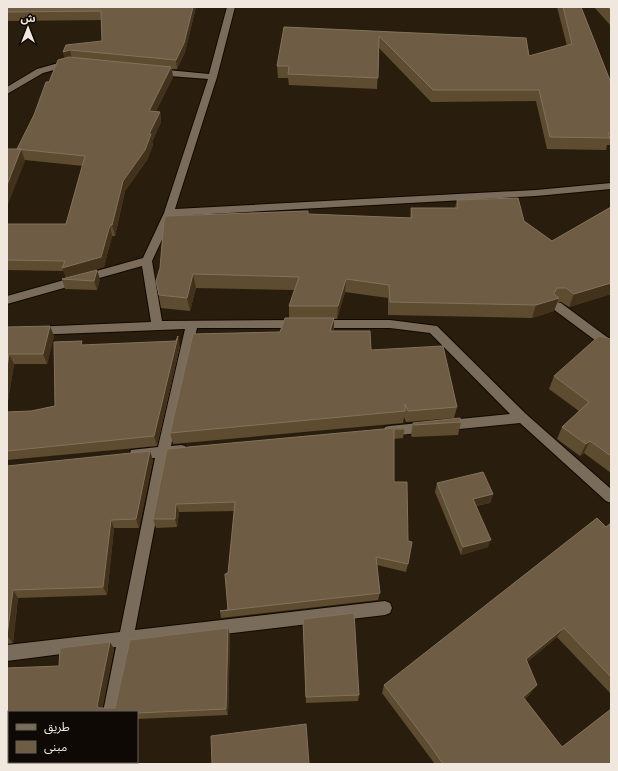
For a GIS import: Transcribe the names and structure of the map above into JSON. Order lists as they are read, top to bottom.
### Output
{
  "legend": ["طريق", "مبنى"],
  "north": "top"
}
